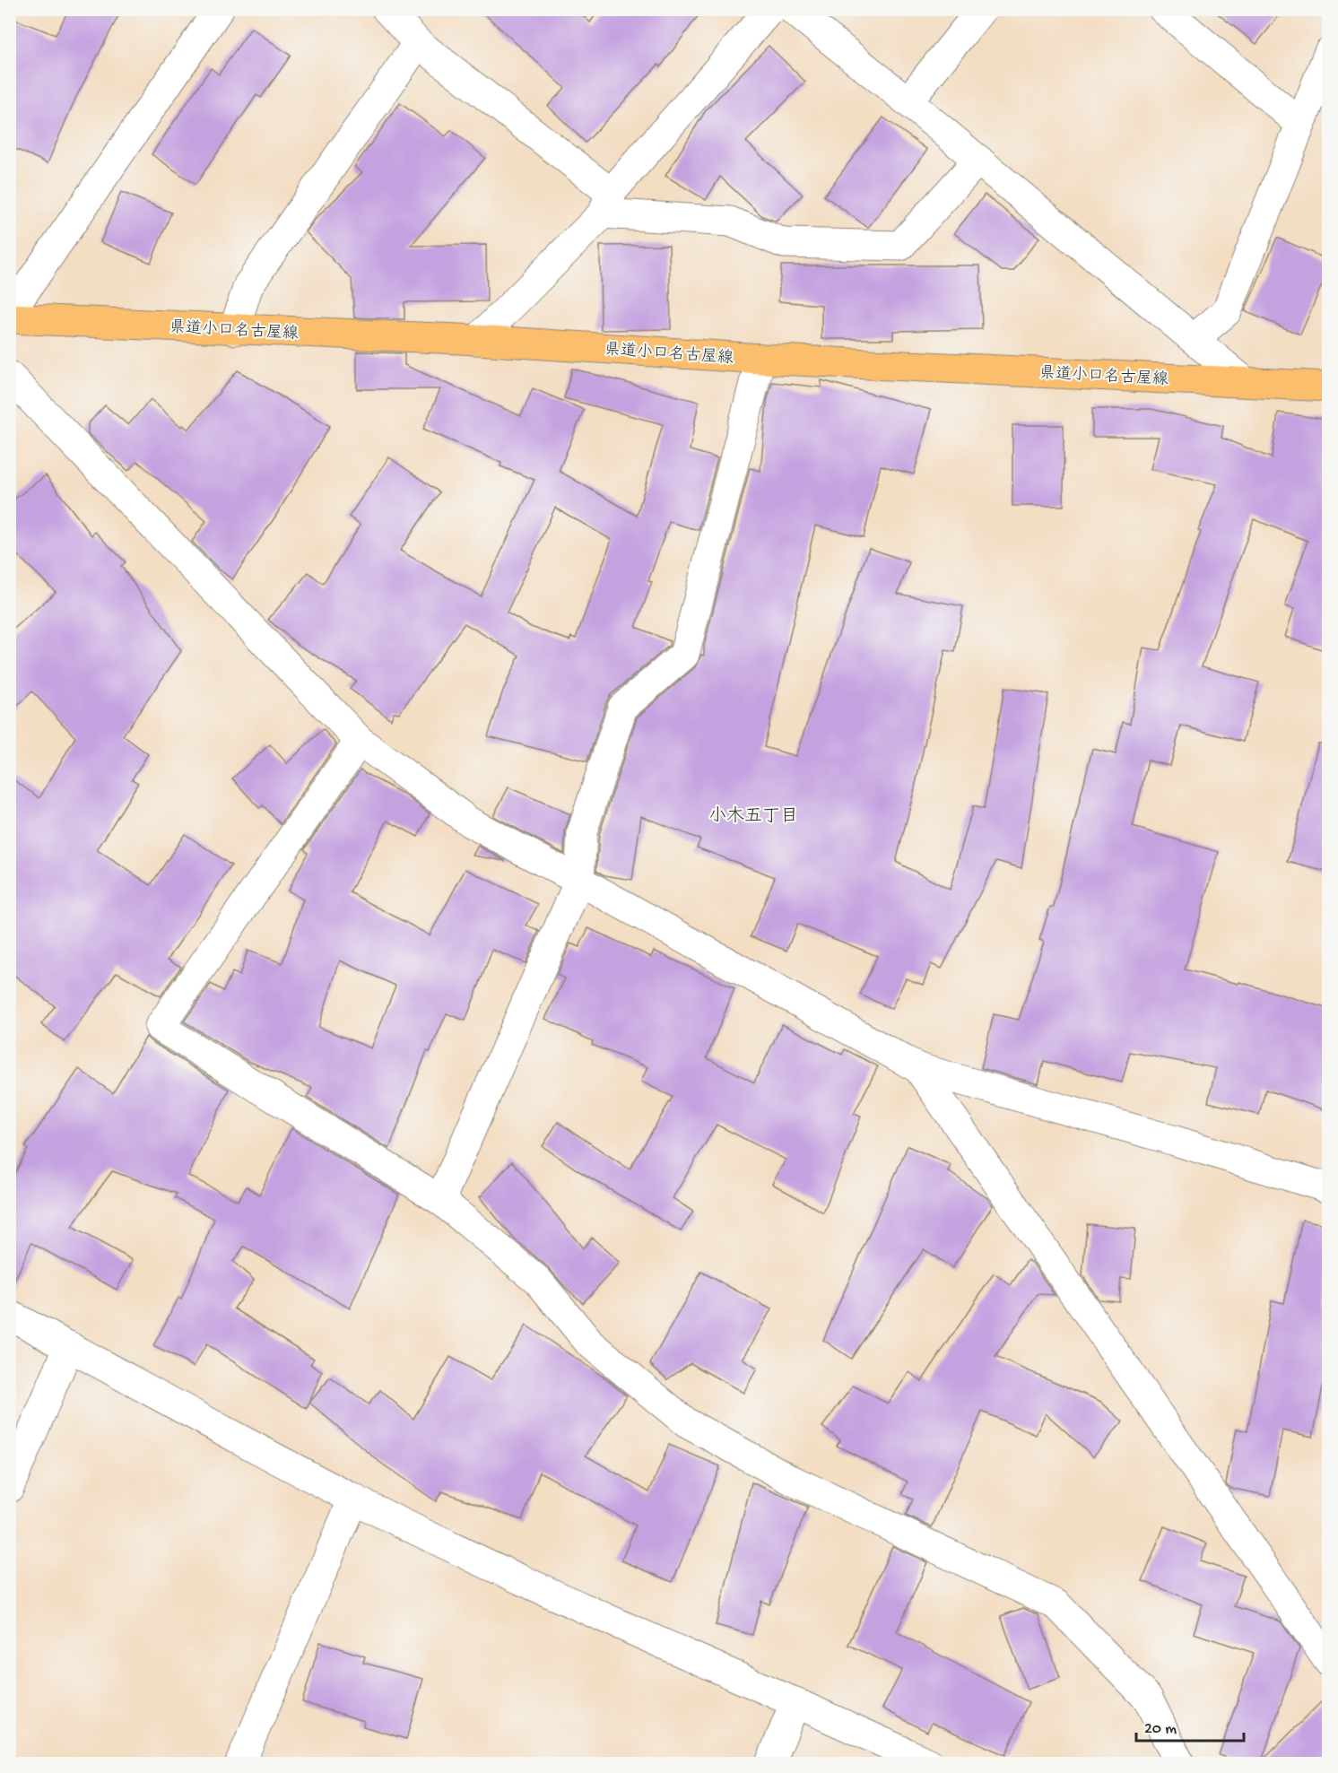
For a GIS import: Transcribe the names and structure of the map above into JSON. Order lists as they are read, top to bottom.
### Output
{
  "streets": {
    "main road": ["県道小口名古屋線"]
  },
  "districts": ["小木五丁目"],
  "scale_bar": "20 m"
}
